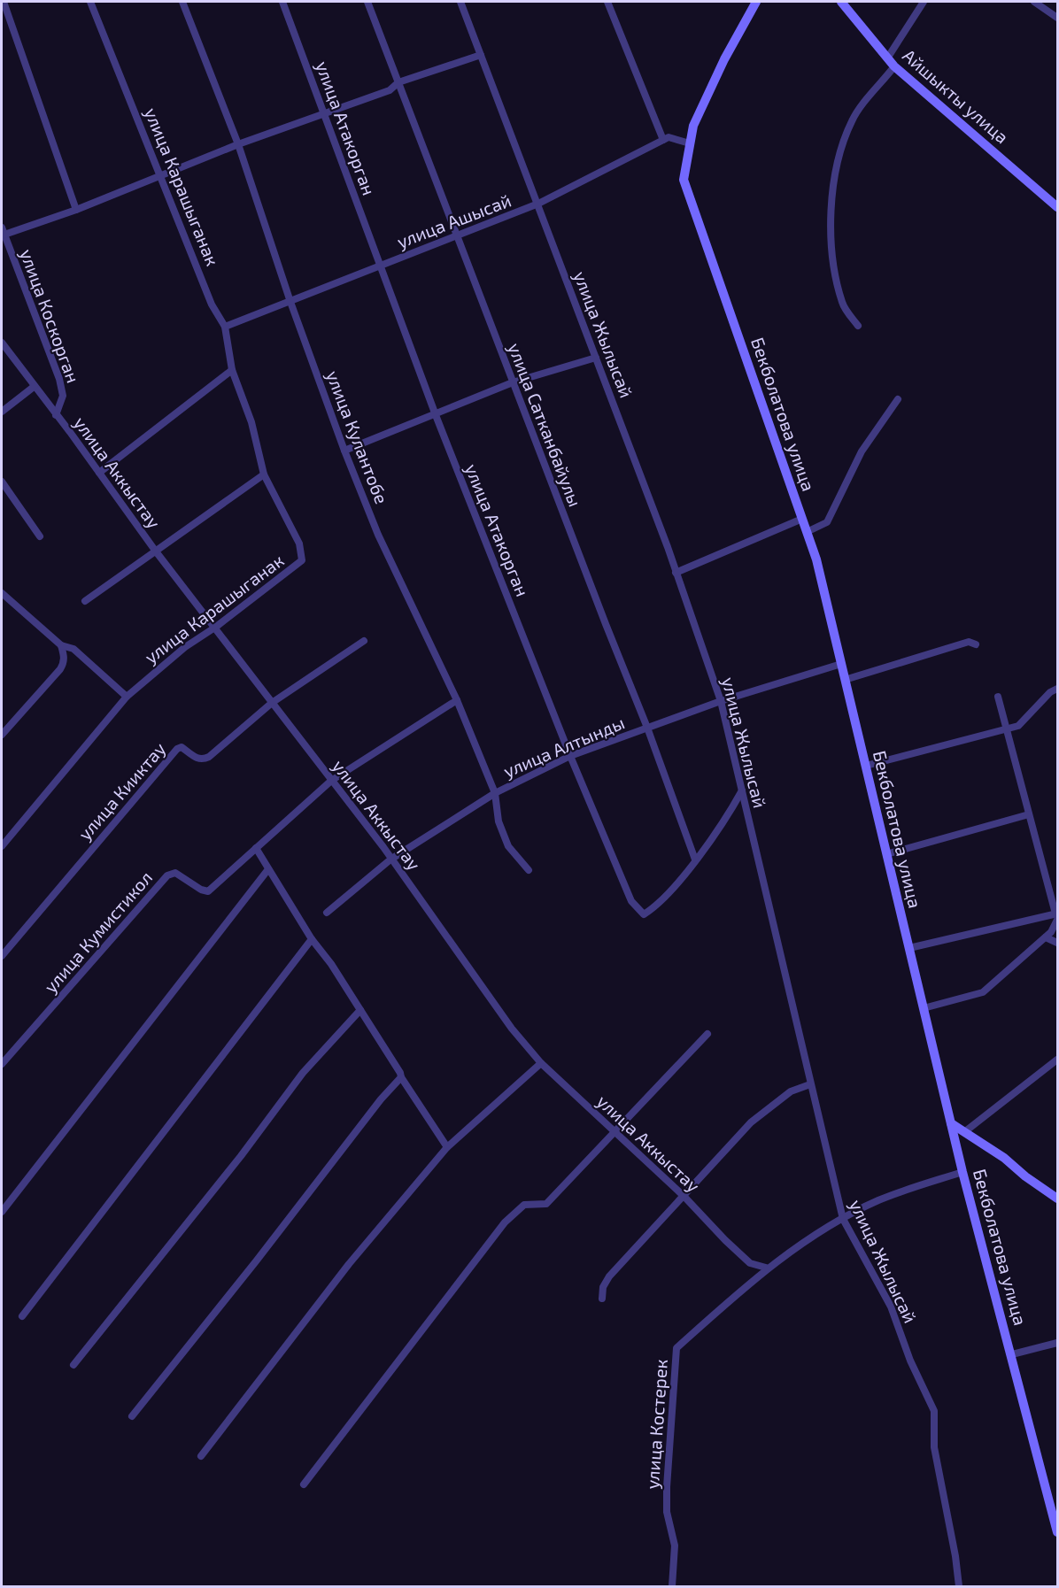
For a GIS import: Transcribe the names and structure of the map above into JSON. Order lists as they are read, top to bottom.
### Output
{
  "streets": {
    "street": [
      "Айшыкты улица",
      "улица Атакорган",
      "улица Карашыганак",
      "улица Ашысай",
      "улица Коскорган",
      "улица Жылысай",
      "Бекболатова улица",
      "улица Сатканбайулы",
      "улица Кулантобе",
      "улица Аккыстау",
      "улица Алтынды",
      "улица Кииктау",
      "улица Кумистикол",
      "улица Костерек"
    ]
  },
  "crossings": [
    ["улица Атакорган", "улица Ашысай"],
    ["улица Атакорган", "улица Жылысай"],
    ["улица Атакорган", "улица Сатканбайулы"],
    ["улица Атакорган", "улица Алтынды"],
    ["улица Карашыганак", "улица Ашысай"],
    ["улица Карашыганак", "улица Аккыстау"],
    ["улица Ашысай", "улица Жылысай"],
    ["улица Ашысай", "улица Сатканбайулы"],
    ["улица Ашысай", "улица Кулантобе"],
    ["улица Коскорган", "улица Аккыстау"],
    ["улица Жылысай", "улица Алтынды"],
    ["улица Жылысай", "улица Костерек"],
    ["Бекболатова улица", "улица Алтынды"],
    ["Бекболатова улица", "улица Костерек"],
    ["улица Сатканбайулы", "улица Алтынды"],
    ["улица Кулантобе", "улица Алтынды"],
    ["улица Кулантобе", "улица Кумистикол"],
    ["улица Аккыстау", "улица Алтынды"],
    ["улица Аккыстау", "улица Кииктау"],
    ["улица Аккыстау", "улица Кумистикол"],
    ["улица Аккыстау", "улица Костерек"]
  ]
}
